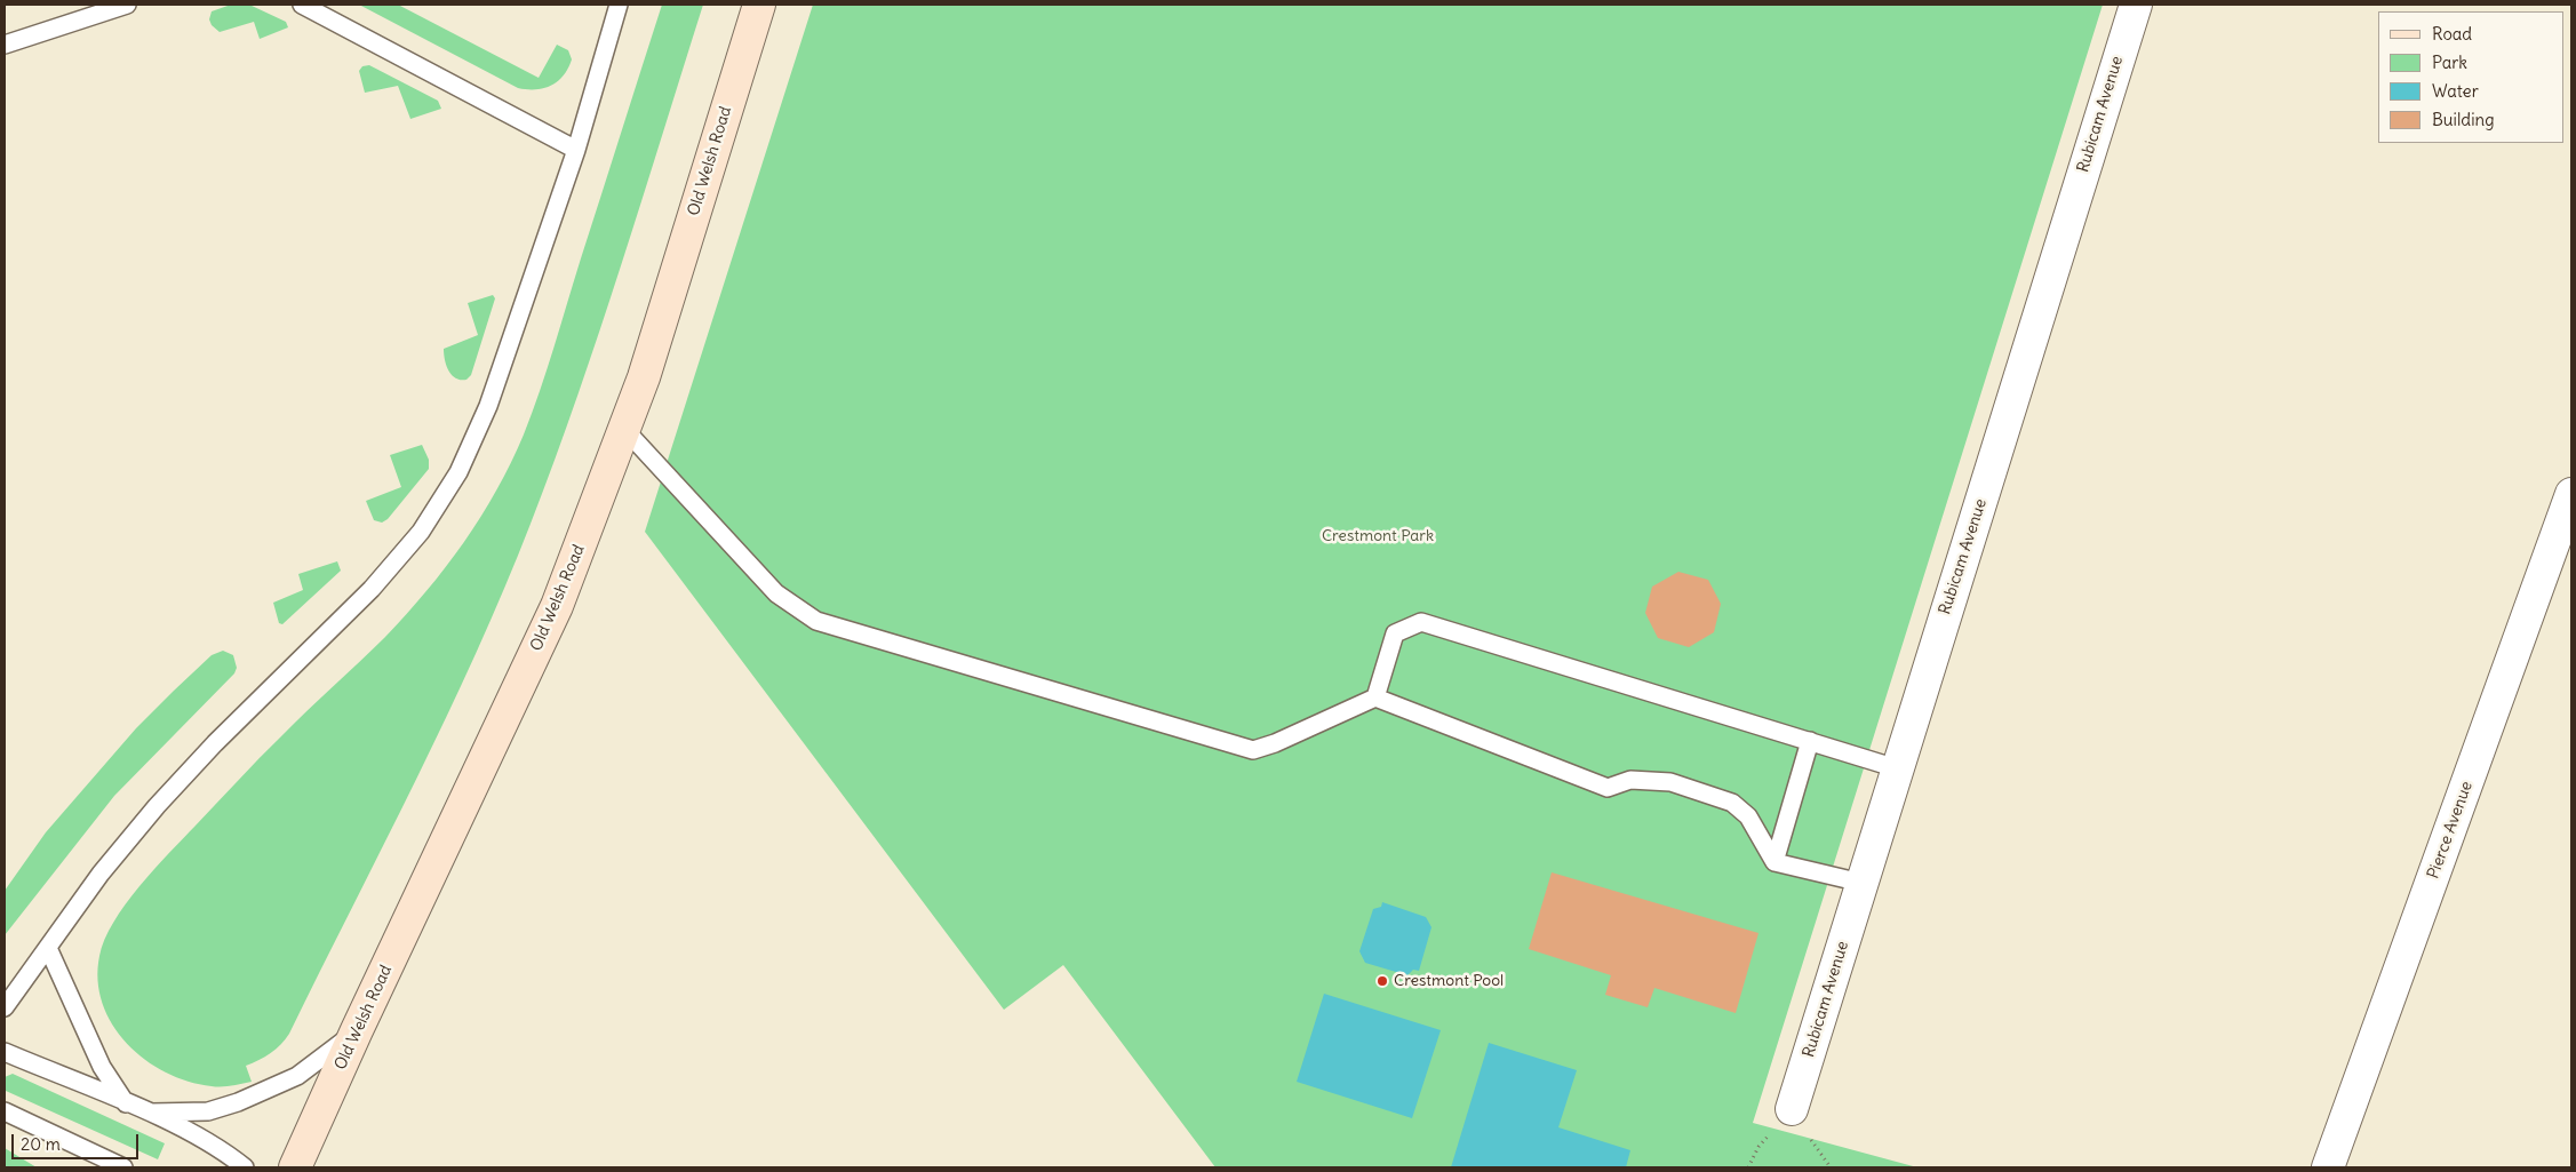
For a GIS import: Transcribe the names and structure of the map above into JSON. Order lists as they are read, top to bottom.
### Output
{
  "streets": {
    "street": ["Rubicam Avenue", "Old Welsh Road", "Pierce Avenue"]
  },
  "parks": ["Crestmont Park"],
  "places": ["Crestmont Pool"],
  "legend": [
    "Road",
    "Park",
    "Water",
    "Building"
  ],
  "scale_bar": "20 m"
}
